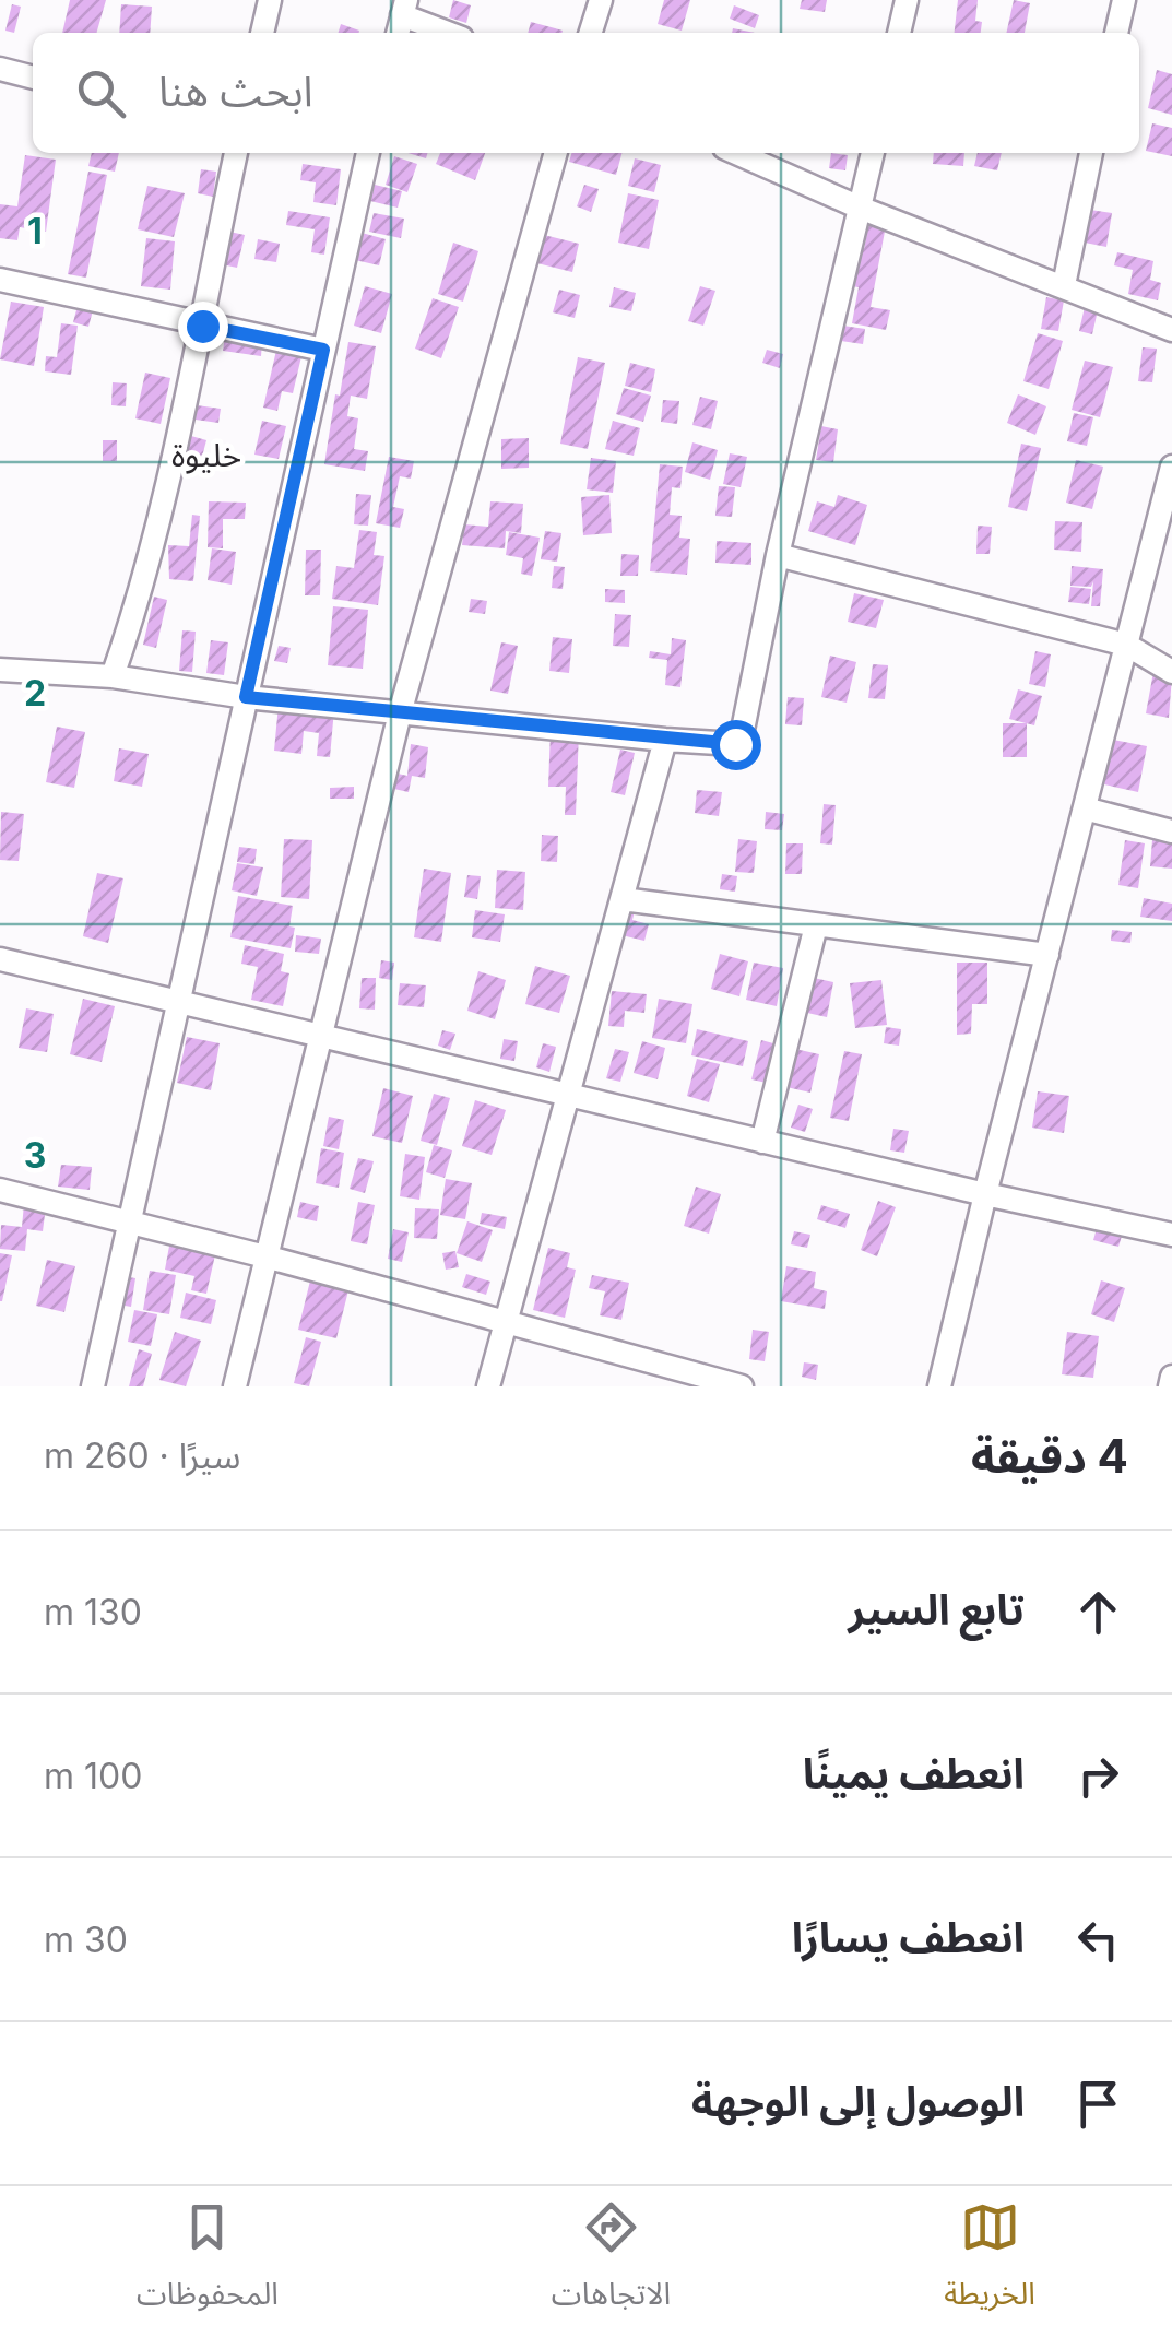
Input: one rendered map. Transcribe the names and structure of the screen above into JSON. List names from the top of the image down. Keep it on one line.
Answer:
{"districts":["خليوة"],"page":{"search":"ابحث هنا","heading":["4 دقيقة","سيرًا · 260 m"],"list":[["تابع السير","130 m"],["انعطف يمينًا","100 m"],["انعطف يسارًا","30 m"],"الوصول إلى الوجهة"],"nav":["الخريطة","الاتجاهات","المحفوظات"]},"grid":{"rows":["1","2","3"]}}
